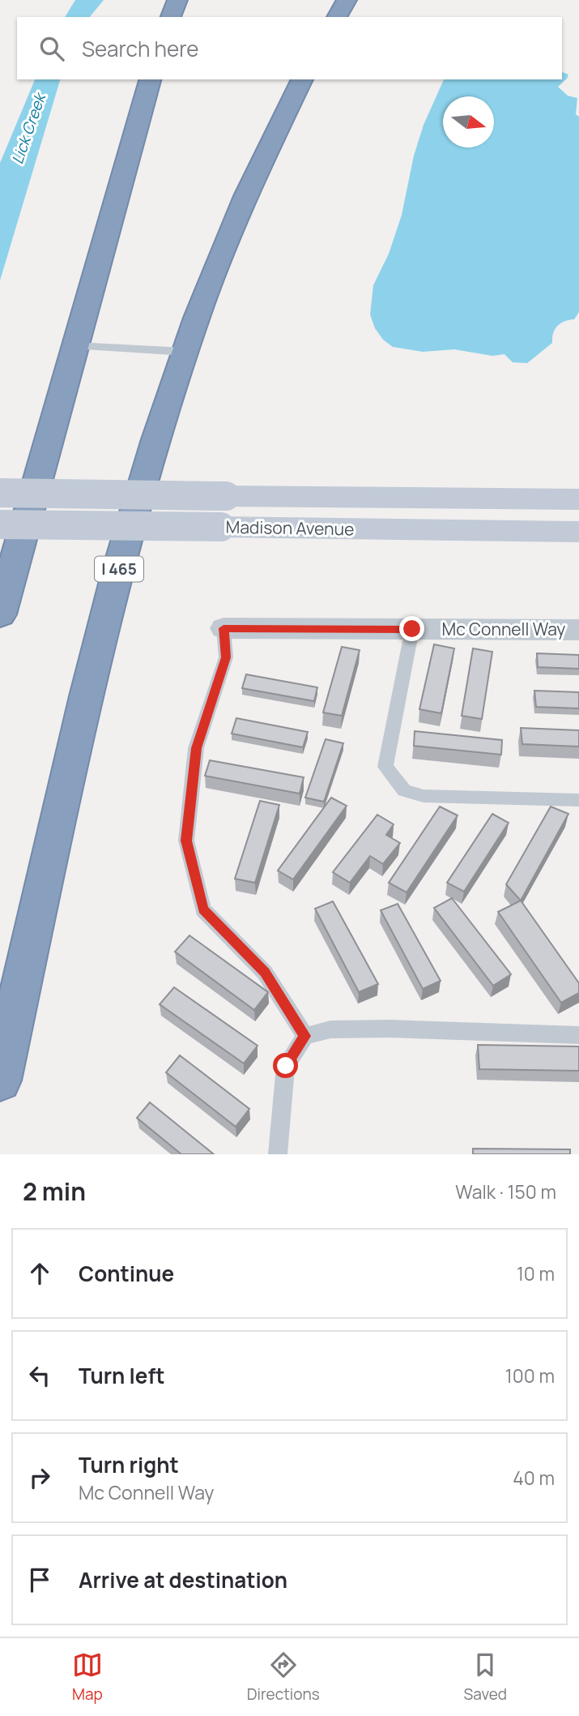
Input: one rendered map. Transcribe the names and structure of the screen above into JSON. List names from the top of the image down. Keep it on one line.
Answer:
{"streets":{"highway":["I 465"],"main road":["Madison Avenue"],"street":["Mc Connell Way"]},"water":["Lick Creek"],"north":"right","page":{"search":"Search here","heading":["2 min","Walk · 150 m"],"list":[["Continue","10 m"],["Turn left","100 m"],["Turn right","Mc Connell Way","40 m"],"Arrive at destination"],"nav":["Map","Directions","Saved"]}}
